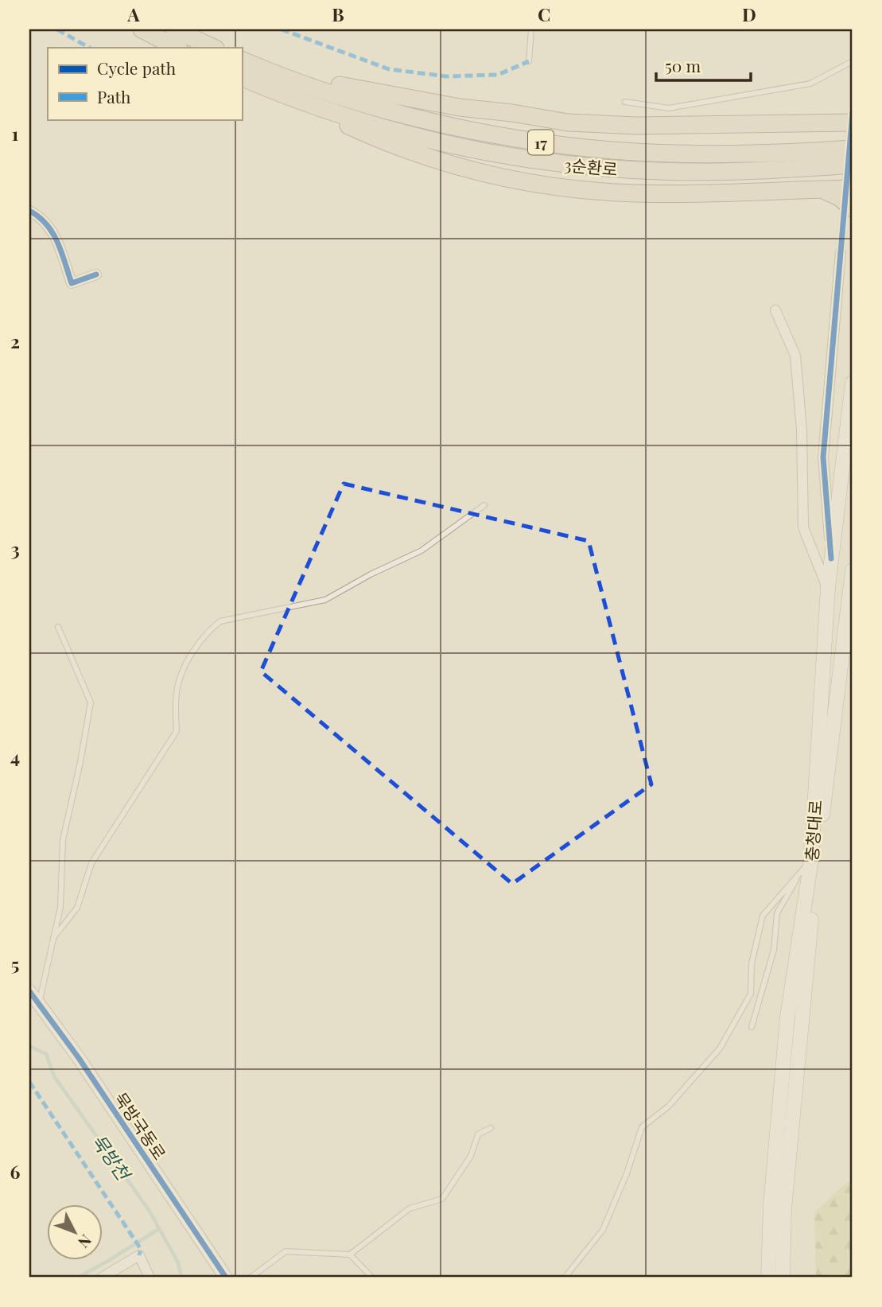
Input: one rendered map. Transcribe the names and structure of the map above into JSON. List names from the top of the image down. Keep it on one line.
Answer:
{"streets":{"highway":["17","3순환로"],"main road":["충청대로"],"street":["묵방국동로"]},"water":["묵방천"],"legend":["Cycle path","Path"],"scale_bar":"50 m","north":"bottom right","grid":{"columns":["A","B","C","D"],"rows":["1","2","3","4","5","6"]}}
